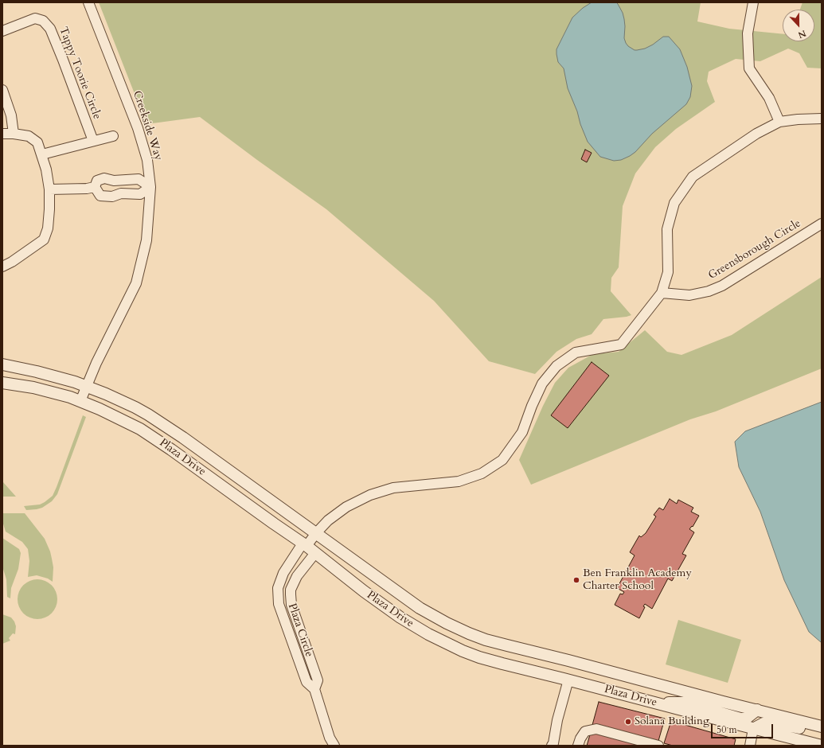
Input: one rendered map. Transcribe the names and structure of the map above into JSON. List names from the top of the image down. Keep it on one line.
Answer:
{"streets":{"street":["Tappy Toorie Circle","Creekside Way","Greensborough Circle","Plaza Drive","Plaza Circle"]},"crossings":[["Creekside Way","Plaza Drive"],["Greensborough Circle","Plaza Circle"],["Plaza Drive","Plaza Circle"]],"places":["Ben Franklin Academy Charter School","Solana Building"],"scale_bar":"50 m","north":"bottom"}
